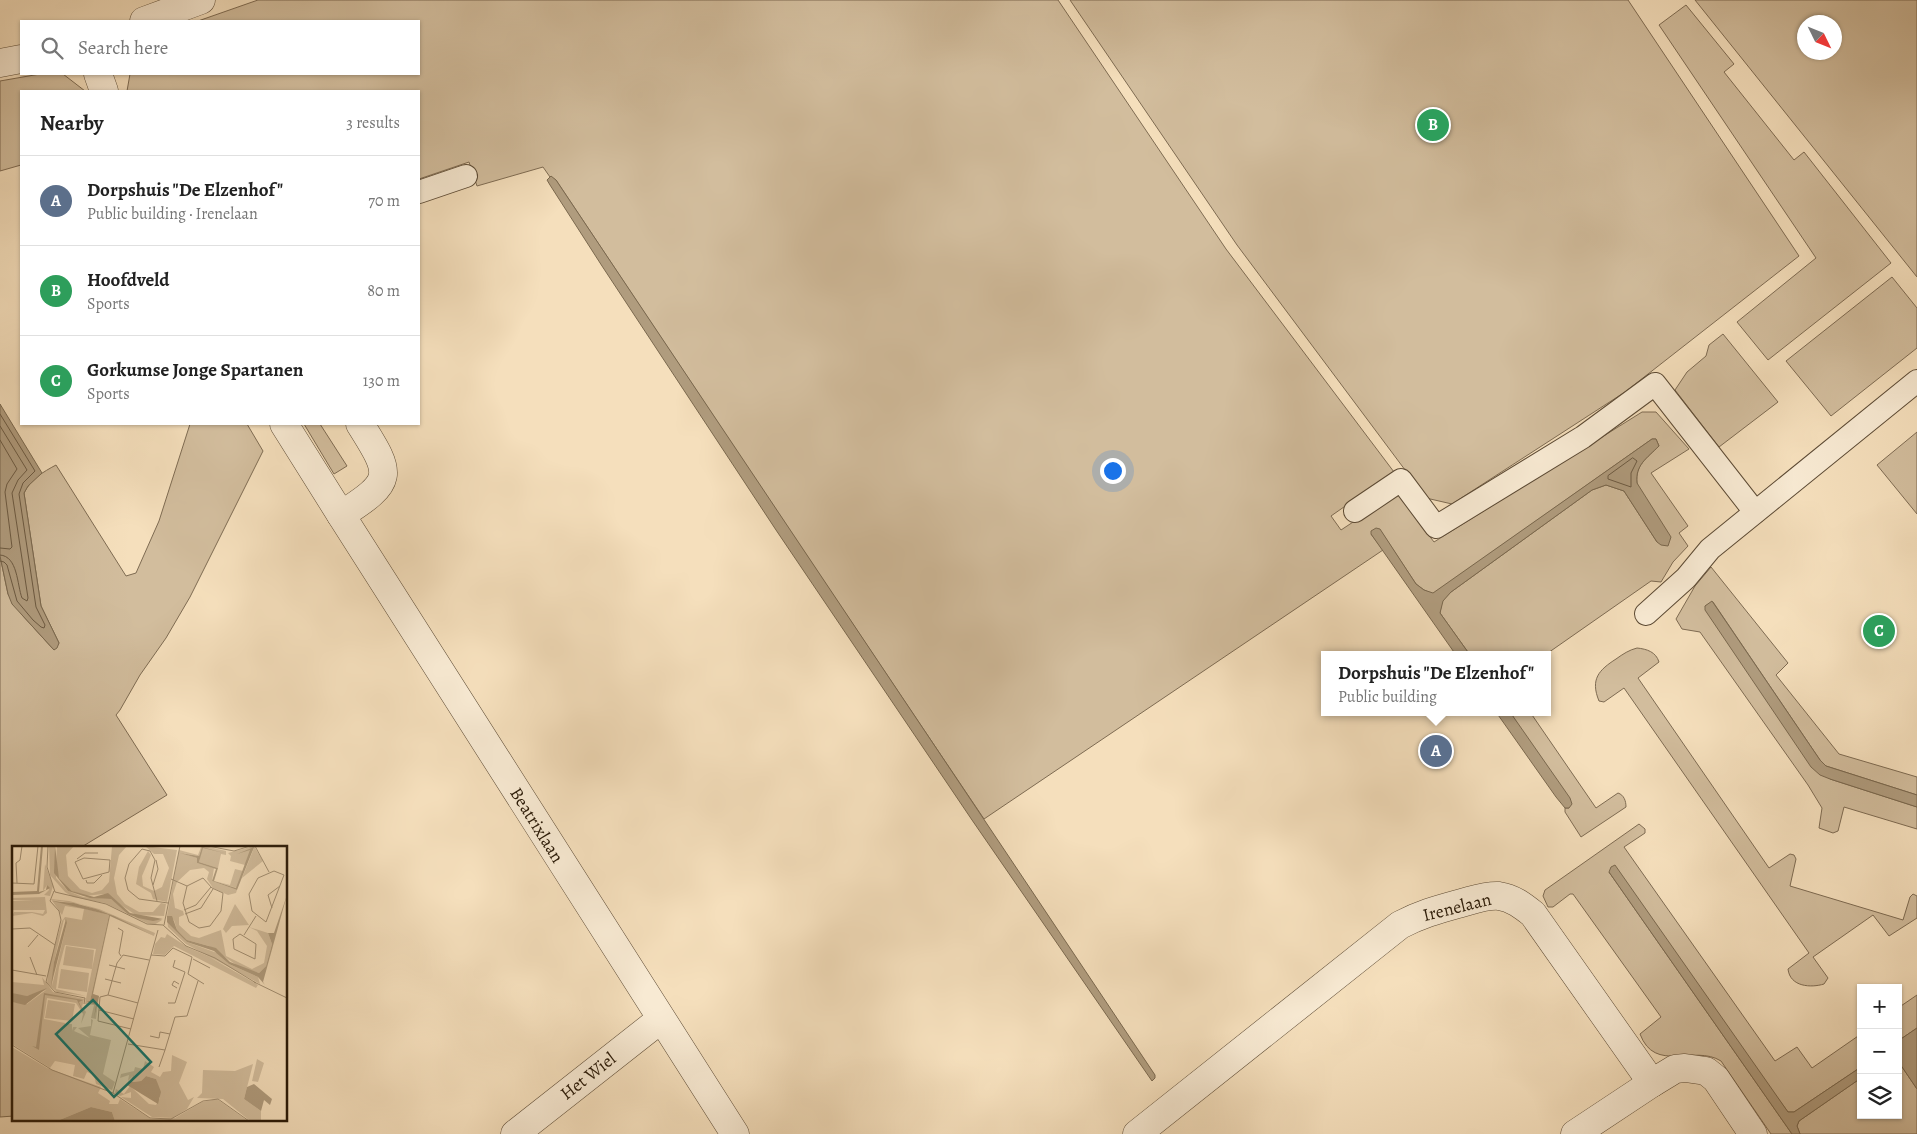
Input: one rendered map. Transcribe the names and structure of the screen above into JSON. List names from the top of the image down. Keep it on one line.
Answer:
{"streets":{"street":["Beatrixlaan","Irenelaan","Het Wiel"]},"crossings":[["Beatrixlaan","Het Wiel"]],"north":"bottom right","page":{"search":"Search here","heading":["Nearby","3 results"],"pins":["B","C","A"],"list":[{"mark":"A","name":"Dorpshuis \"De Elzenhof\"","note":"Public building · Irenelaan","value":"70 m"},{"mark":"B","name":"Hoofdveld","note":"Sports","value":"80 m"},{"mark":"C","name":"Gorkumse Jonge Spartanen","note":"Sports","value":"130 m"}],"popup":["Dorpshuis \"De Elzenhof\"","Public building"],"map_buttons":["+","−"]}}
